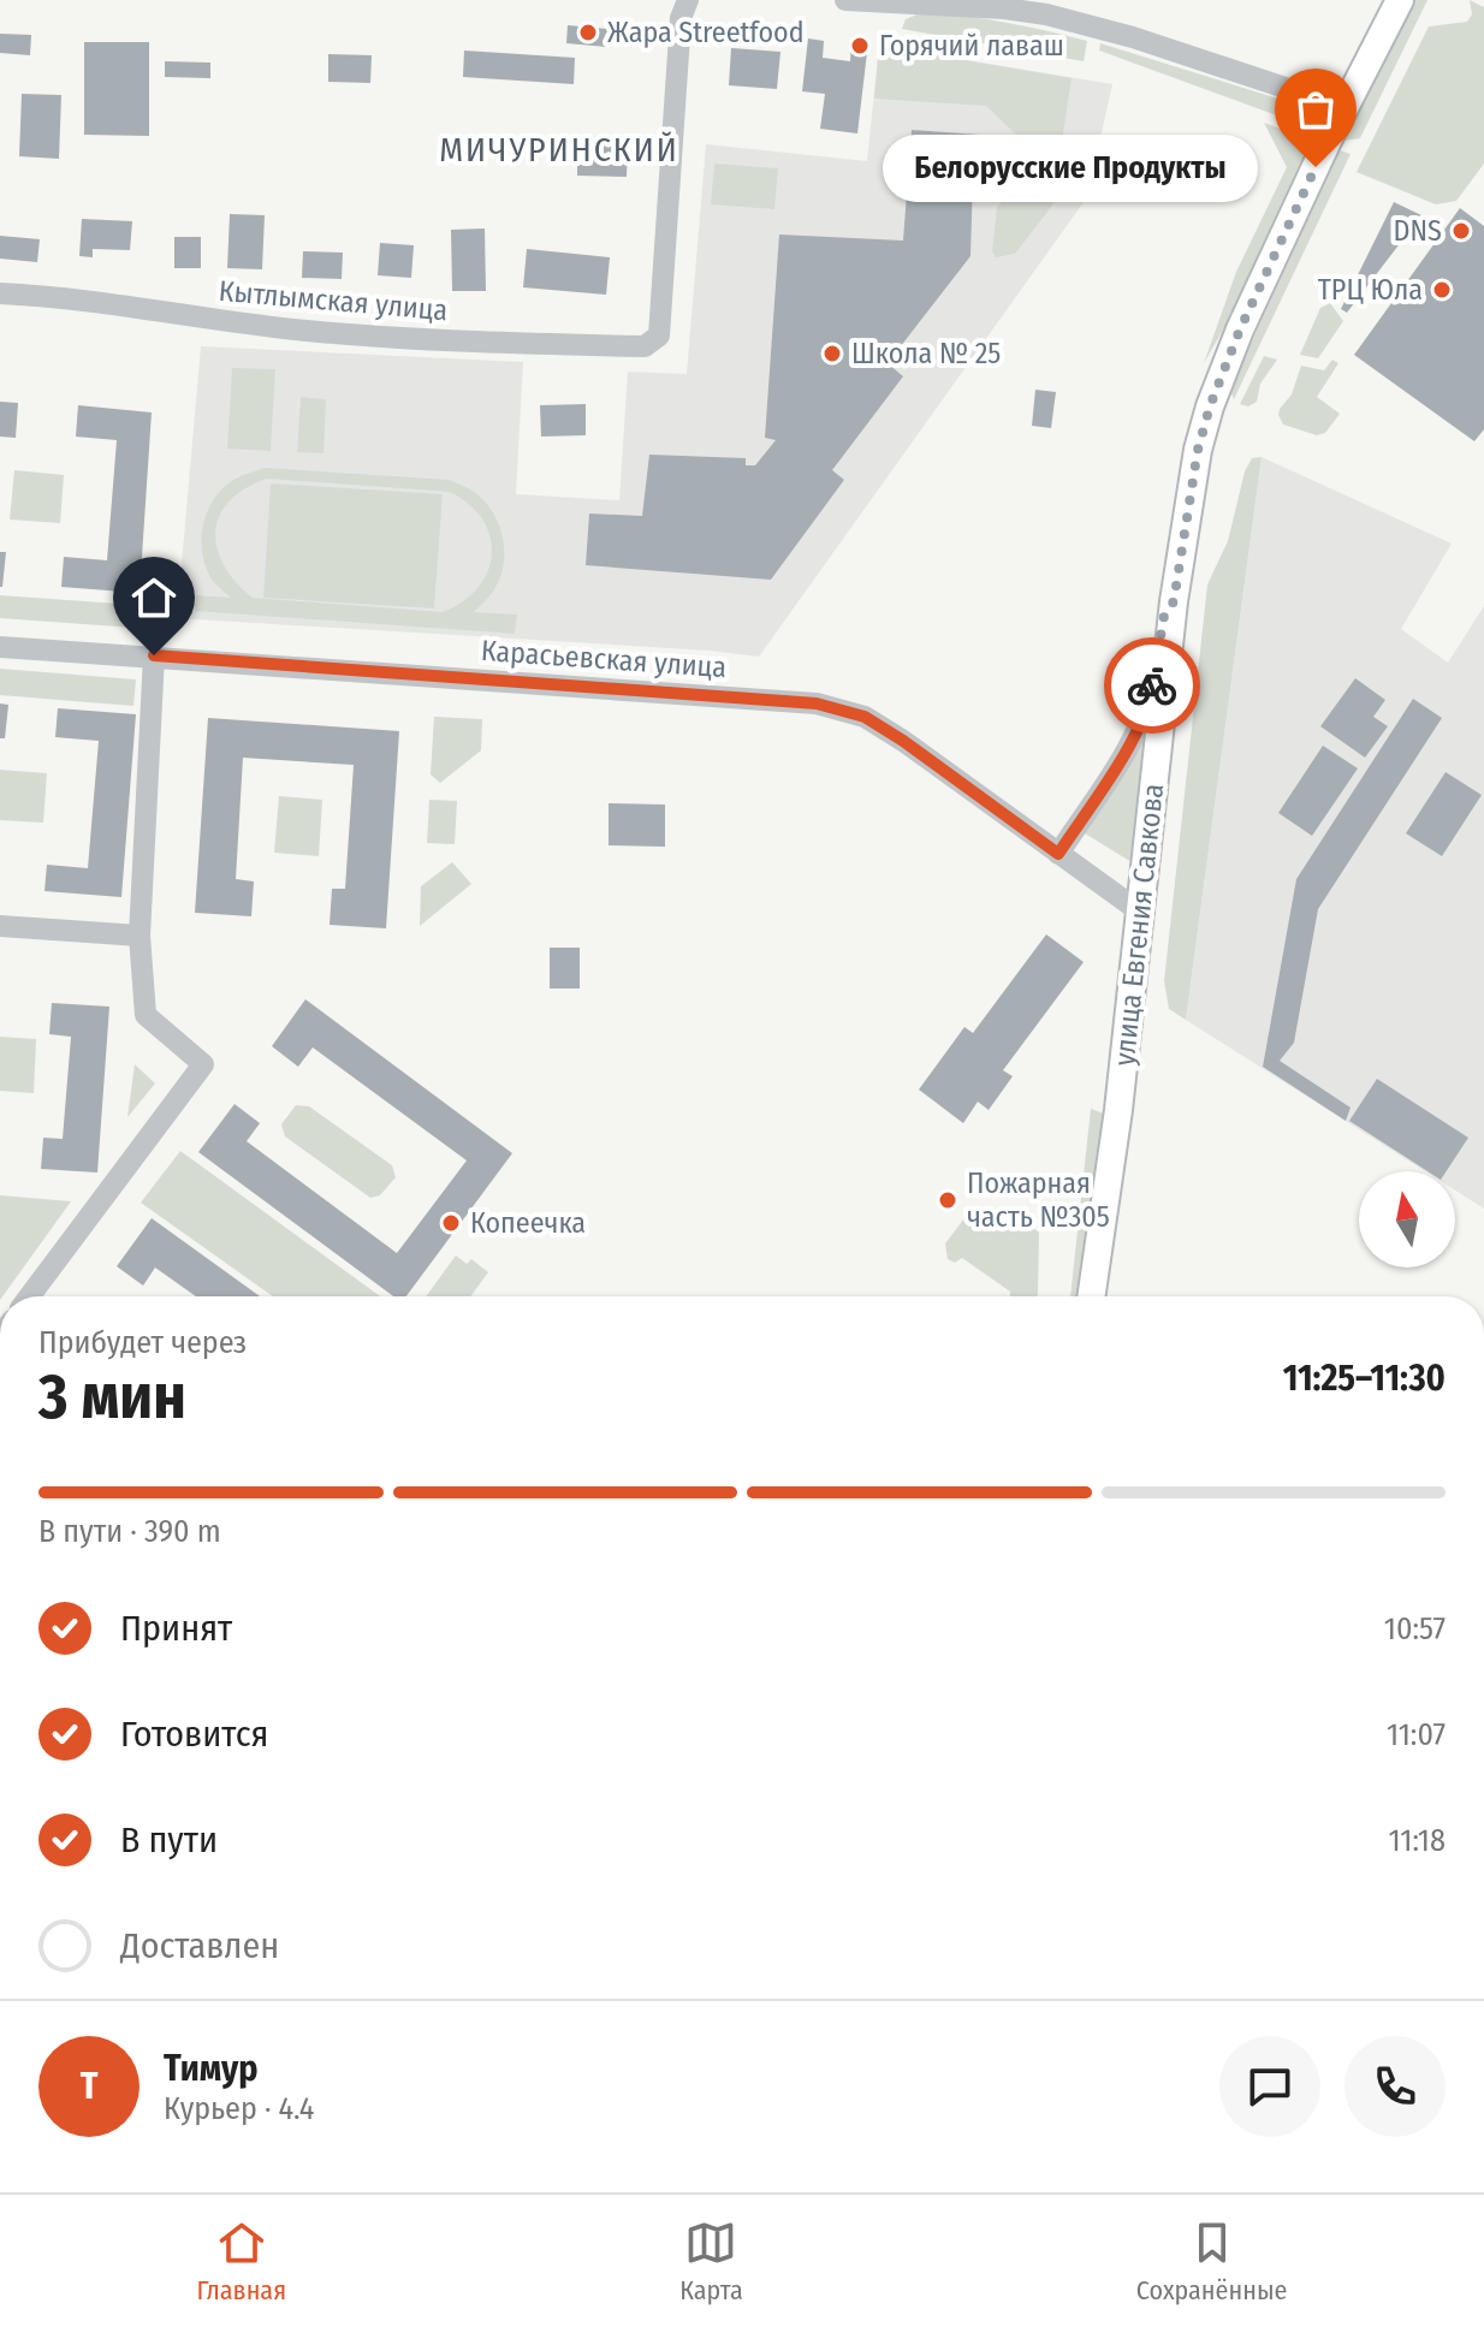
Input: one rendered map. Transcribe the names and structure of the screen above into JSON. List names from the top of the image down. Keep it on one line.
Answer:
{"streets":{"main road":["улица Евгения Савкова"],"street":["Кытлымская улица","Карасьевская улица"]},"crossings":[["Карасьевская улица","улица Евгения Савкова"]],"districts":["МИЧУРИНСКИЙ"],"places":["Жара Streetfood","Горячий лаваш","Белорусские Продукты","DNS","ТРЦ Юла","Школа № 25","Пожарная часть №305","Копеечка"],"north":"top","page":{"bubble":"Белорусские Продукты","heading":["3 мин","Прибудет через","11:25–11:30"],"panel":["Тимур","Курьер · 4.4"],"bar":"В пути · 390 m","list":[["Принят","10:57"],["Готовится","11:07"],["В пути","11:18"],"Доставлен"],"round":"Т","tabs":["Главная","Карта","Сохранённые"]}}
